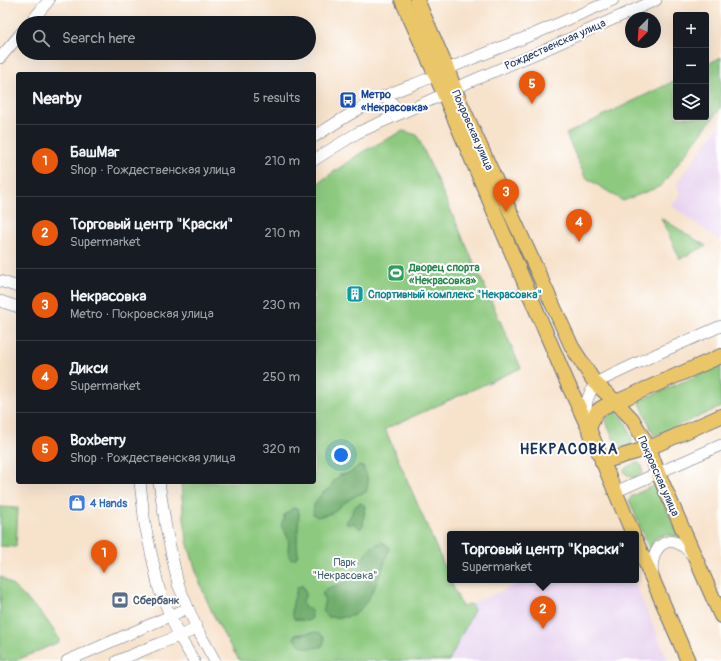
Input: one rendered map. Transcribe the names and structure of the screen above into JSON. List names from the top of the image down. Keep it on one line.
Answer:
{"streets":{"main road":["Покровская улица"],"street":["Рождественская улица"]},"crossings":[["Рождественская улица","Покровская улица"]],"districts":["НЕКРАСОВКА"],"parks":["Парк \"Некрасовка\""],"places":{"bus stop":["Метро «Некрасовка»"],"sports":["Дворец спорта «Некрасовка»"],"building":["Спортивный комплекс \"Некрасовка\""],"shop":["4 Hands"],"bank":["Сбербанк"]},"north":"bottom left","page":{"map_buttons":["+","−"],"search":"Search here","pins":["5","3","4","1","2"],"heading":["Nearby","5 results"],"list":[{"mark":"1","name":"БашМаг","note":"Shop · Рождественская улица","value":"210 m"},{"mark":"2","name":"Торговый центр \"Краски\"","note":"Supermarket","value":"210 m"},{"mark":"3","name":"Некрасовка","note":"Metro · Покровская улица","value":"230 m"},{"mark":"4","name":"Дикси","note":"Supermarket","value":"250 m"},{"mark":"5","name":"Boxberry","note":"Shop · Рождественская улица","value":"320 m"}],"popup":["Торговый центр \"Краски\"","Supermarket"]}}
